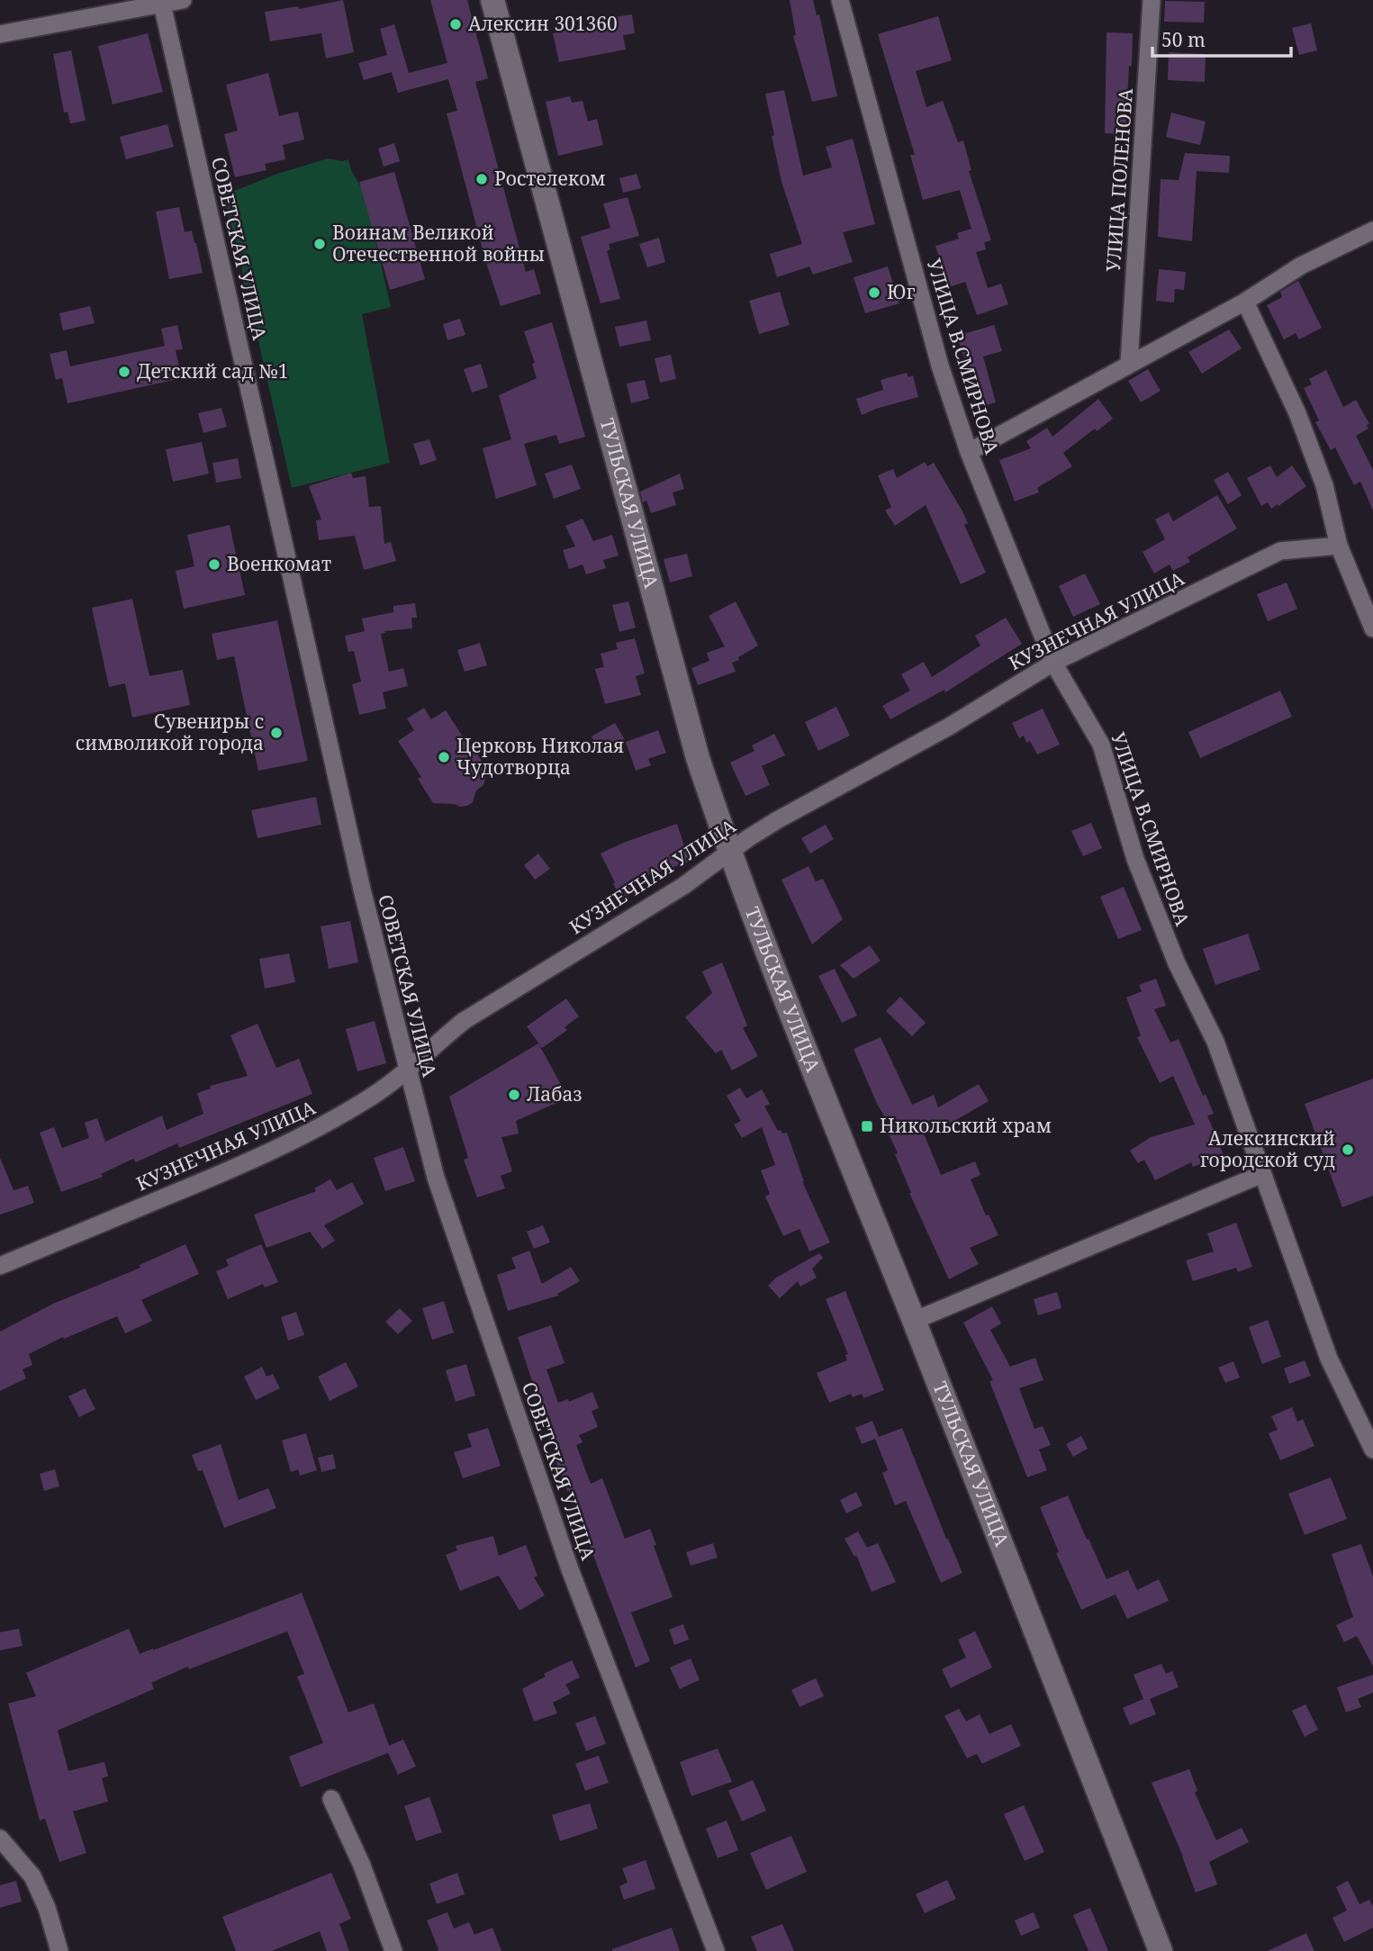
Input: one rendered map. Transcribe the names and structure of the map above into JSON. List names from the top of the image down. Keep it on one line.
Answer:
{"streets":{"main road":["ТУЛЬСКАЯ УЛИЦА"],"street":["УЛИЦА ПОЛЕНОВА","СОВЕТСКАЯ УЛИЦА","УЛИЦА В.СМИРНОВА","КУЗНЕЧНАЯ УЛИЦА"]},"crossings":[["СОВЕТСКАЯ УЛИЦА","КУЗНЕЧНАЯ УЛИЦА"],["УЛИЦА В.СМИРНОВА","КУЗНЕЧНАЯ УЛИЦА"],["ТУЛЬСКАЯ УЛИЦА","КУЗНЕЧНАЯ УЛИЦА"]],"places":{"other":["Алексин 301360","Ростелеком","Воинам Великой Отечественной войны","Юг","Детский сад №1","Военкомат","Сувениры с символикой города","Церковь Николая Чудотворца","Лабаз","Алексинский городской суд"],"transit":["Никольский храм"]},"scale_bar":"50 m"}
